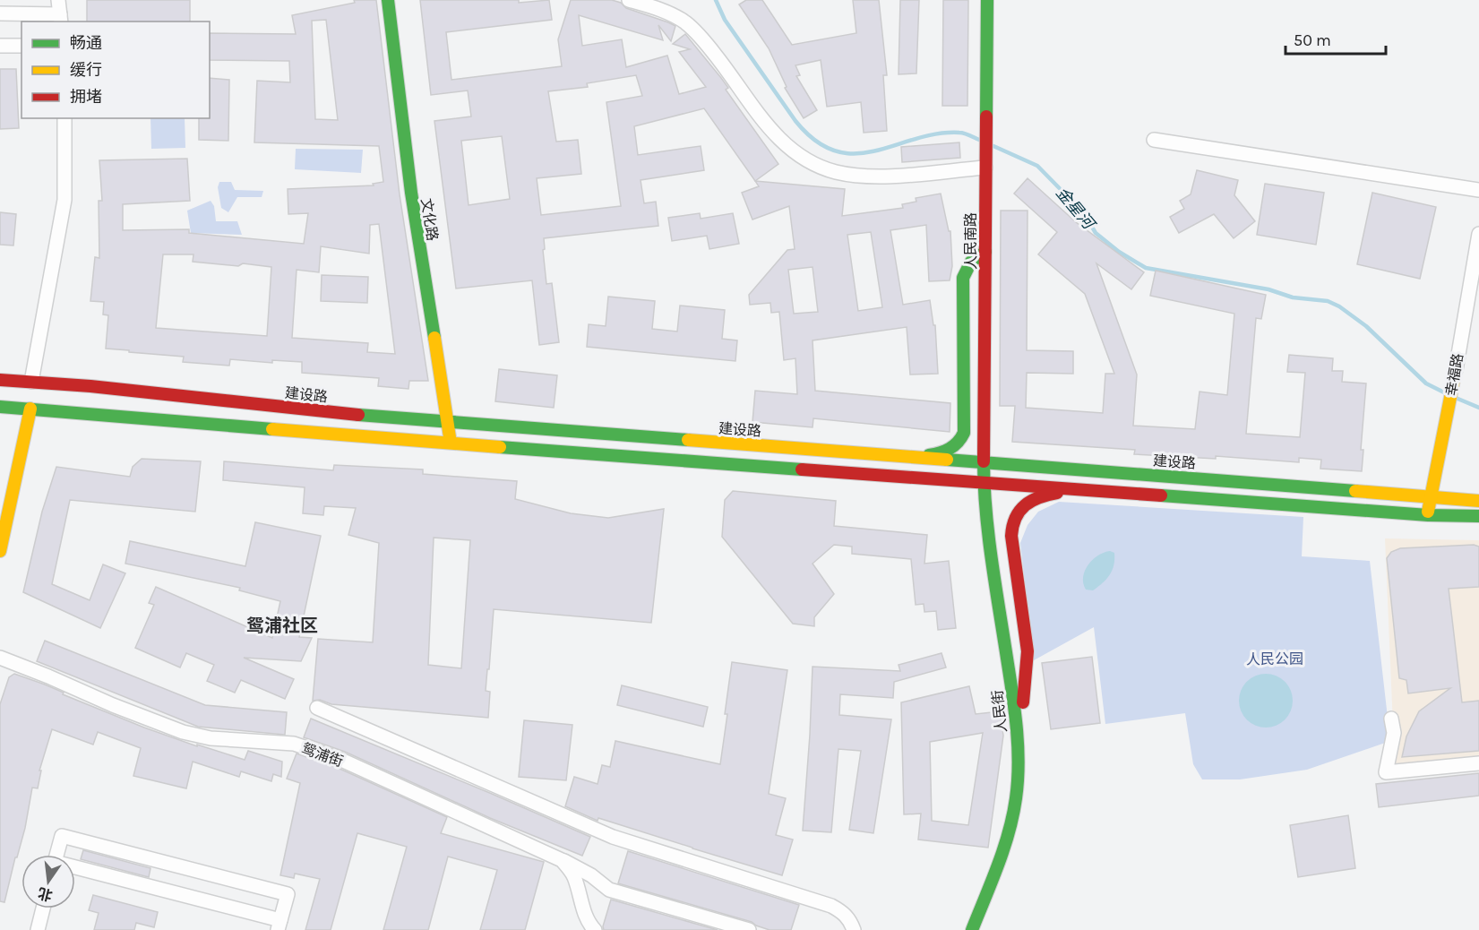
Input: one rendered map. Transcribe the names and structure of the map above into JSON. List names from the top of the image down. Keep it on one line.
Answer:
{"streets":{"main road":["文化路","人民南路","幸福路","建设路","人民街"],"street":["鸳浦街"]},"crossings":[["文化路","建设路"],["人民南路","建设路"],["人民南路","人民街"],["幸福路","建设路"],["建设路","人民街"]],"districts":["鸳浦社区"],"water":["金星河"],"parks":["人民公园"],"legend":["畅通","缓行","拥堵"],"scale_bar":"50 m","north":"bottom"}
